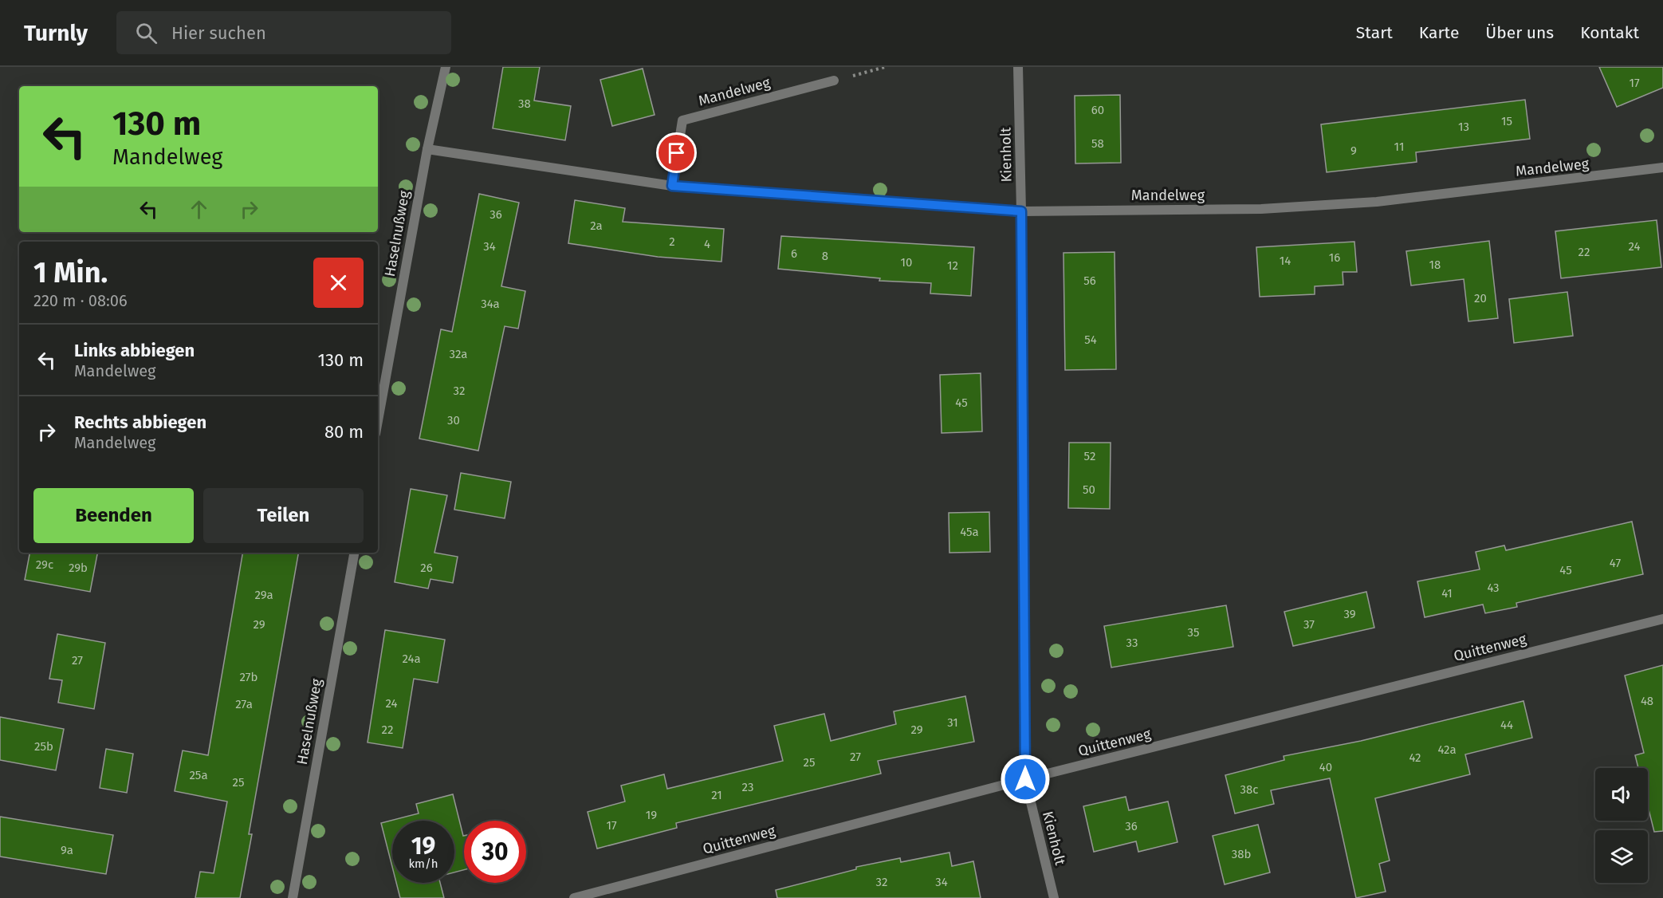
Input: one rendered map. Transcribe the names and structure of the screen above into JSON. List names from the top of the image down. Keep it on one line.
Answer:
{"streets":{"street":["Mandelweg","Kienholt","Haselnußweg","Quittenweg"]},"crossings":[["Mandelweg","Kienholt"],["Mandelweg","Haselnußweg"],["Kienholt","Quittenweg"]],"house_numbers":["17","38","60","15","13","58","11","9","36","2a","2","4","34","24","22","6","8","16","14","10","18","12","56","20","34a","54","32a","32","45","30","52","50","45a","47","29c","29b","26","45","43","41","29a","39","29","37","35","33","24a","27","27b","48","24","27a","31","44","22","29","25b","42a","27","42","25","40","25a","25","23","38c","21","19","17","36","9a","38b","32","34"],"page":{"header":"Turnly","search":"Hier suchen","nav":["Start","Karte","Über uns","Kontakt"],"turn":["130 m","Mandelweg"],"heading":["1 Min.","220 m · 08:06"],"list":[{"name":"Links abbiegen","note":"Mandelweg","value":"130 m"},{"name":"Rechts abbiegen","note":"Mandelweg","value":"80 m"}],"buttons":["Beenden","Teilen"],"speed":"19 km/h","limit":"30"}}
